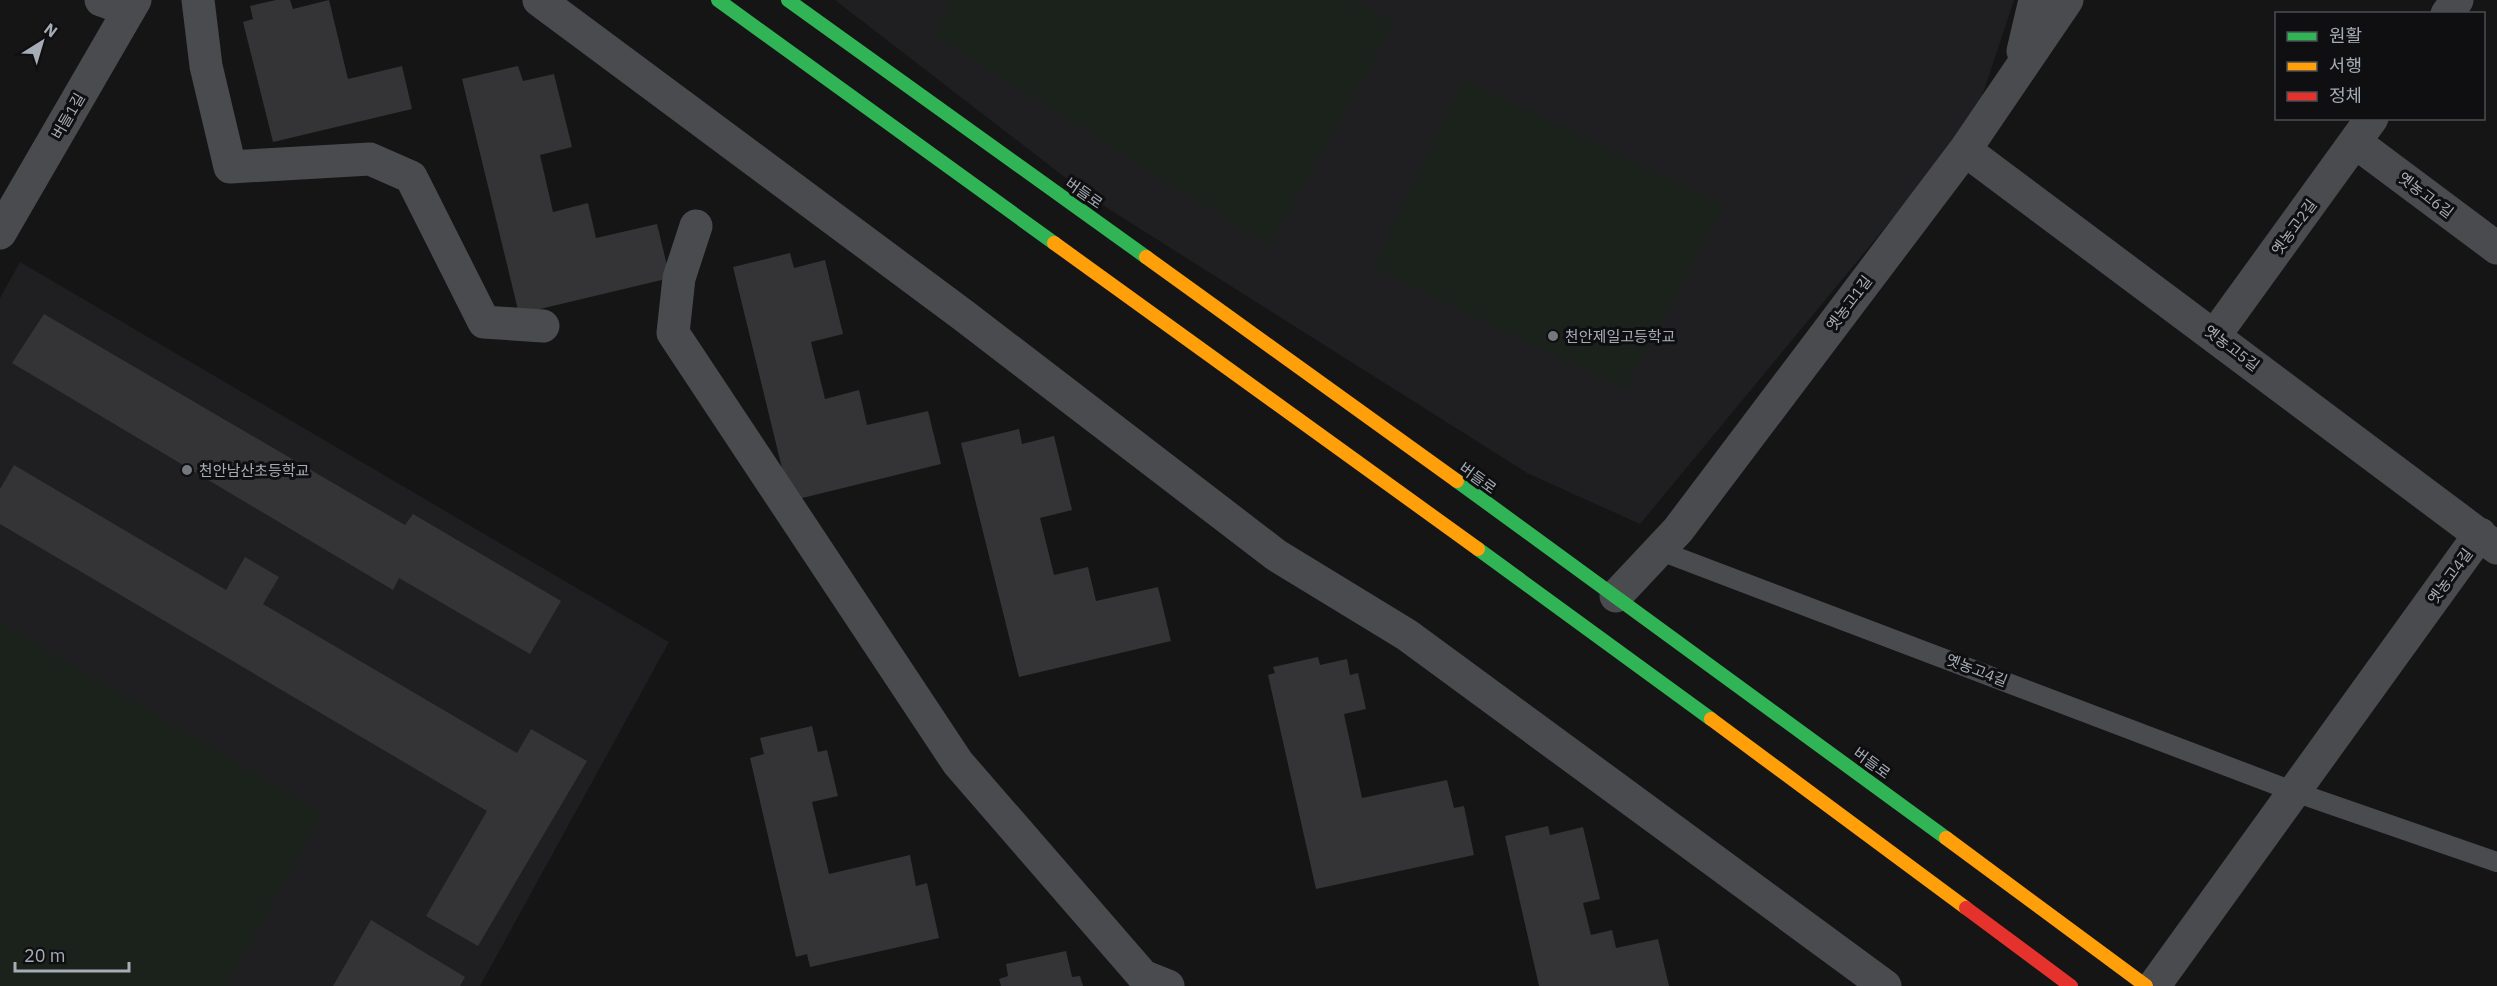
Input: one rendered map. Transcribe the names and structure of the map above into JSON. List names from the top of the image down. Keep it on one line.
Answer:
{"streets":{"street":["버들1길","버들로","옛농고6길","옛농고2길","옛농고1길","옛농고5길","옛농고4길"]},"crossings":[["버들로","옛농고1길"],["옛농고6길","옛농고2길"],["옛농고2길","옛농고5길"],["옛농고1길","옛농고5길"],["옛농고1길","옛농고4길"],["옛농고5길","옛농고4길"]],"places":["천안제일고등학교","천안남산초등학교"],"legend":["원활","서행","정체"],"scale_bar":"20 m","north":"top right"}
